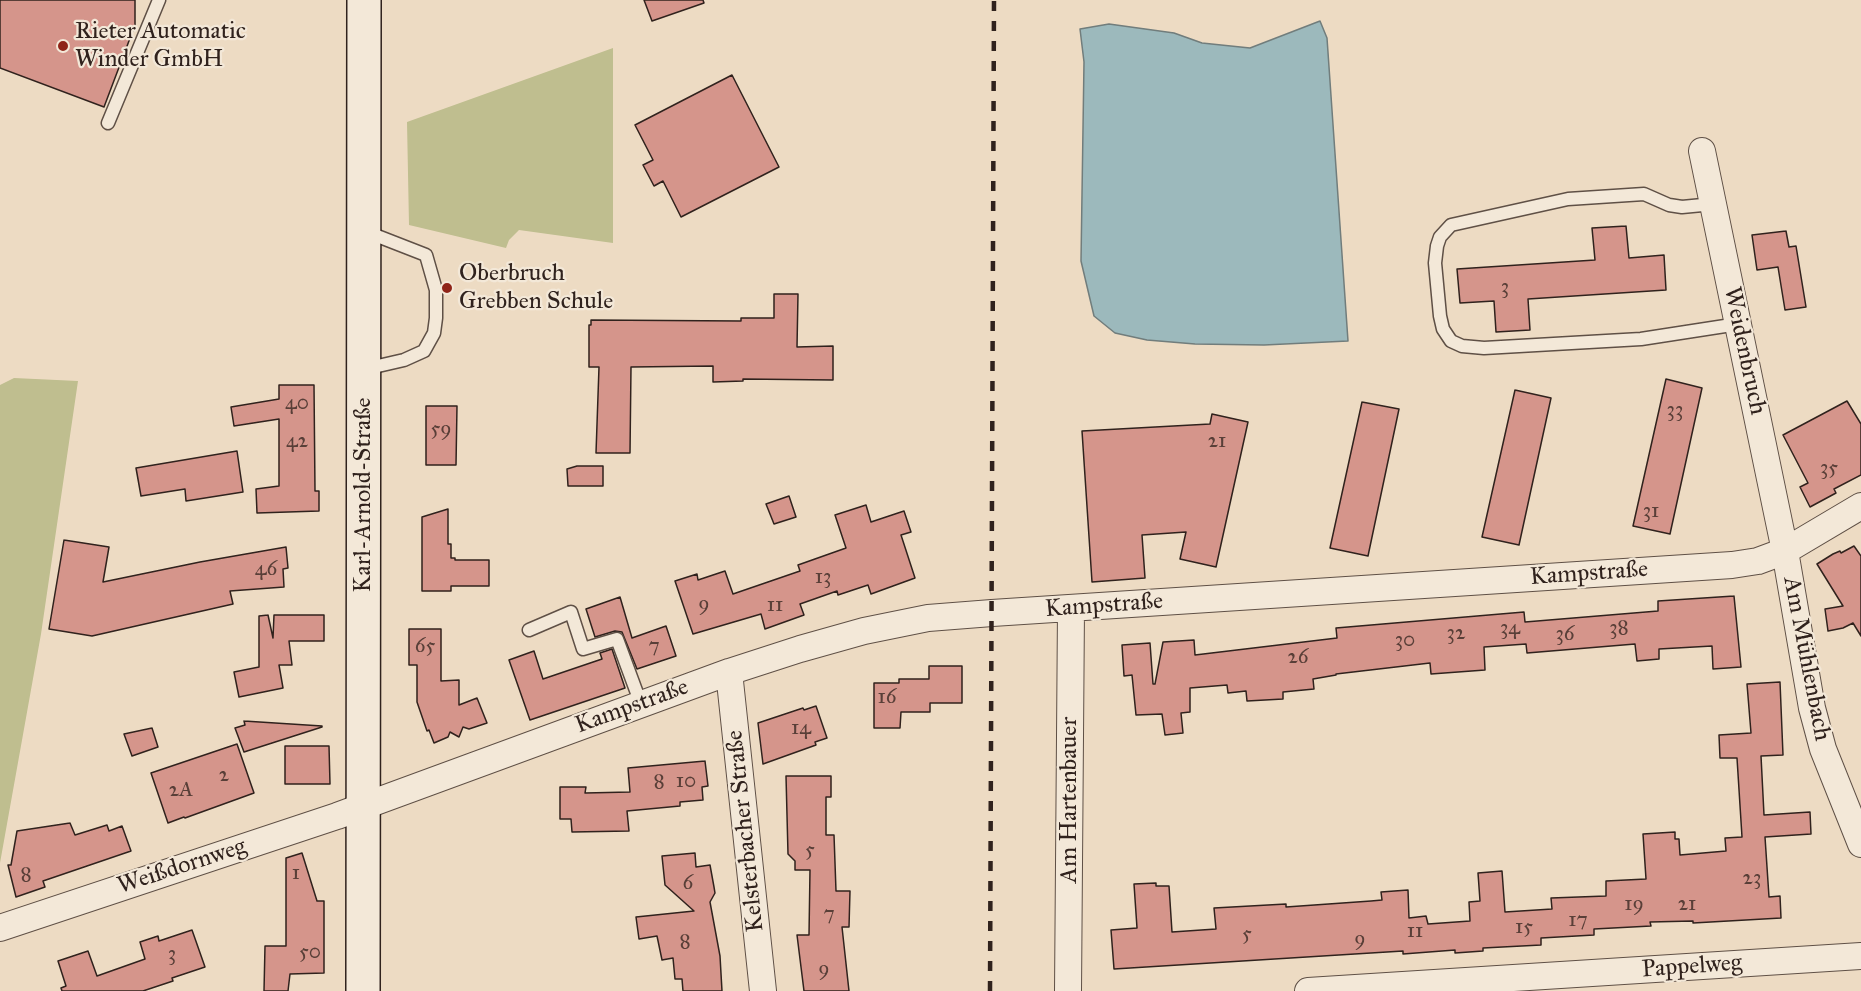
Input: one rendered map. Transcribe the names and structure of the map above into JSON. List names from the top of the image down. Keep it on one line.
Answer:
{"streets":{"main road":["Karl-Arnold-Straße"],"street":["Weidenbruch","Kampstraße","Am Mühlenbach","Am Hartenbauer","Kelsterbacher Straße","Weißdornweg","Pappelweg"]},"crossings":[["Weidenbruch","Kampstraße"],["Weidenbruch","Am Mühlenbach"],["Karl-Arnold-Straße","Kampstraße"],["Karl-Arnold-Straße","Weißdornweg"],["Kampstraße","Am Mühlenbach"],["Kampstraße","Am Hartenbauer"],["Kampstraße","Kelsterbacher Straße"],["Kampstraße","Weißdornweg"]],"places":["Rieter Automatic Winder GmbH","Oberbruch Grebben Schule"],"house_numbers":["3","40","33","59","42","21","35","31","46","13","9","11","34","38","32","36","30","65","7","26","16","14","2","10","8","2A","5","1","8","23","6","19","21","7","17","15","11","5","9","8","50","3","9"]}
